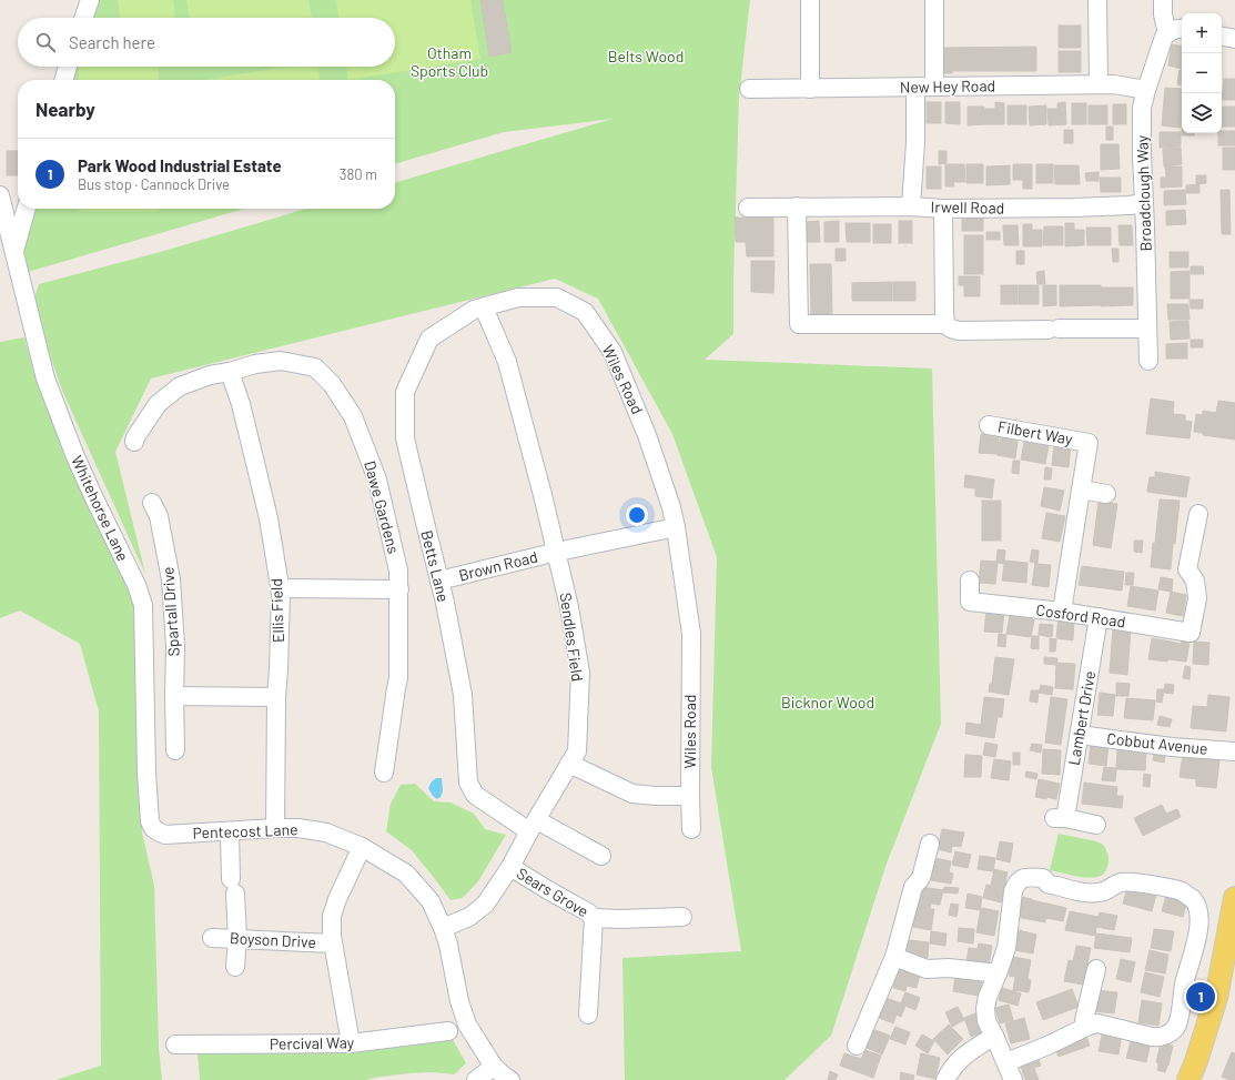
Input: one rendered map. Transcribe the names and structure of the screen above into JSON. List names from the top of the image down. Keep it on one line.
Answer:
{"streets":{"street":["New Hey Road","Broadclough Way","Irwell Road","Wiles Road","Filbert Way","Dawe Gardens","Whitehorse Lane","Betts Lane","Brown Road","Ellis Field","Spartall Drive","Cosford Road","Sendles Field","Lambert Drive","Cobbut Avenue","Pentecost Lane","Sears Grove","Boyson Drive","Percival Way"]},"crossings":[["New Hey Road","Broadclough Way"],["New Hey Road","Irwell Road"],["Broadclough Way","Irwell Road"],["Wiles Road","Betts Lane"],["Wiles Road","Sendles Field"],["Filbert Way","Cosford Road"],["Dawe Gardens","Ellis Field"],["Whitehorse Lane","Pentecost Lane"],["Betts Lane","Brown Road"],["Betts Lane","Sendles Field"],["Brown Road","Sendles Field"],["Ellis Field","Pentecost Lane"],["Cosford Road","Lambert Drive"],["Sendles Field","Pentecost Lane"],["Sendles Field","Sears Grove"],["Lambert Drive","Cobbut Avenue"]],"parks":["Otham Sports Club","Belts Wood","Bicknor Wood"],"page":{"map_buttons":["+","−"],"search":"Search here","heading":"Nearby","list":[{"mark":"1","name":"Park Wood Industrial Estate","note":"Bus stop · Cannock Drive","value":"380 m"}],"pins":"1"}}
